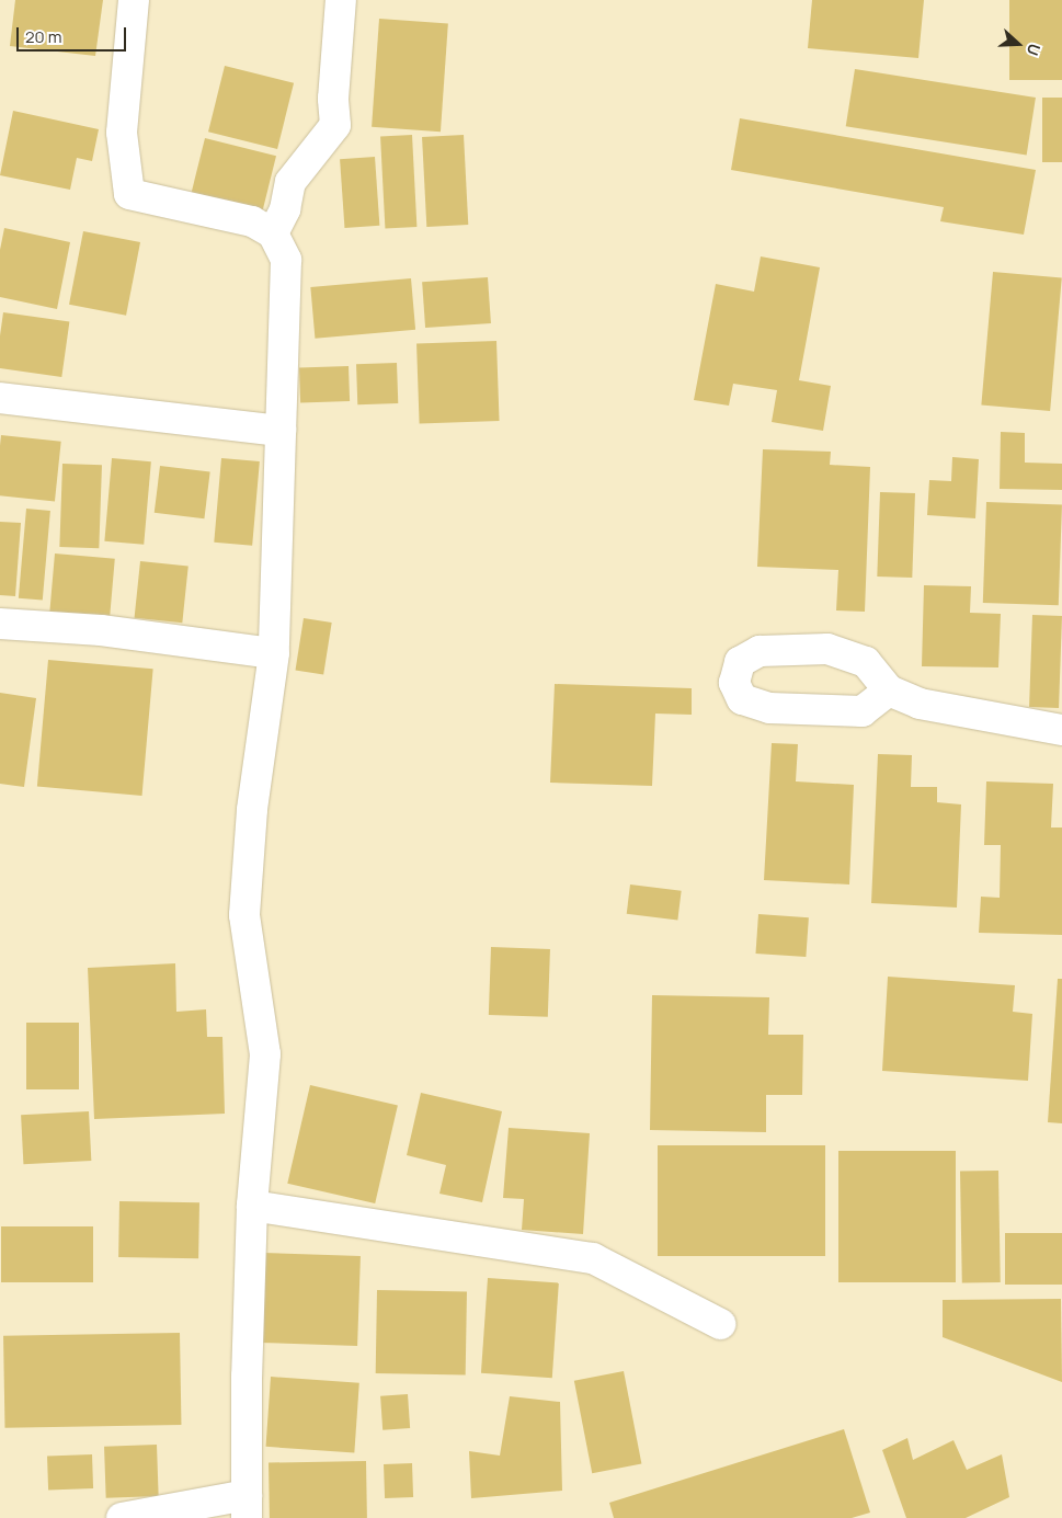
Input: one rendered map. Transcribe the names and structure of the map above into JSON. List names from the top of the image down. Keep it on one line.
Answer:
{"scale_bar":"20 m","north":"right"}
